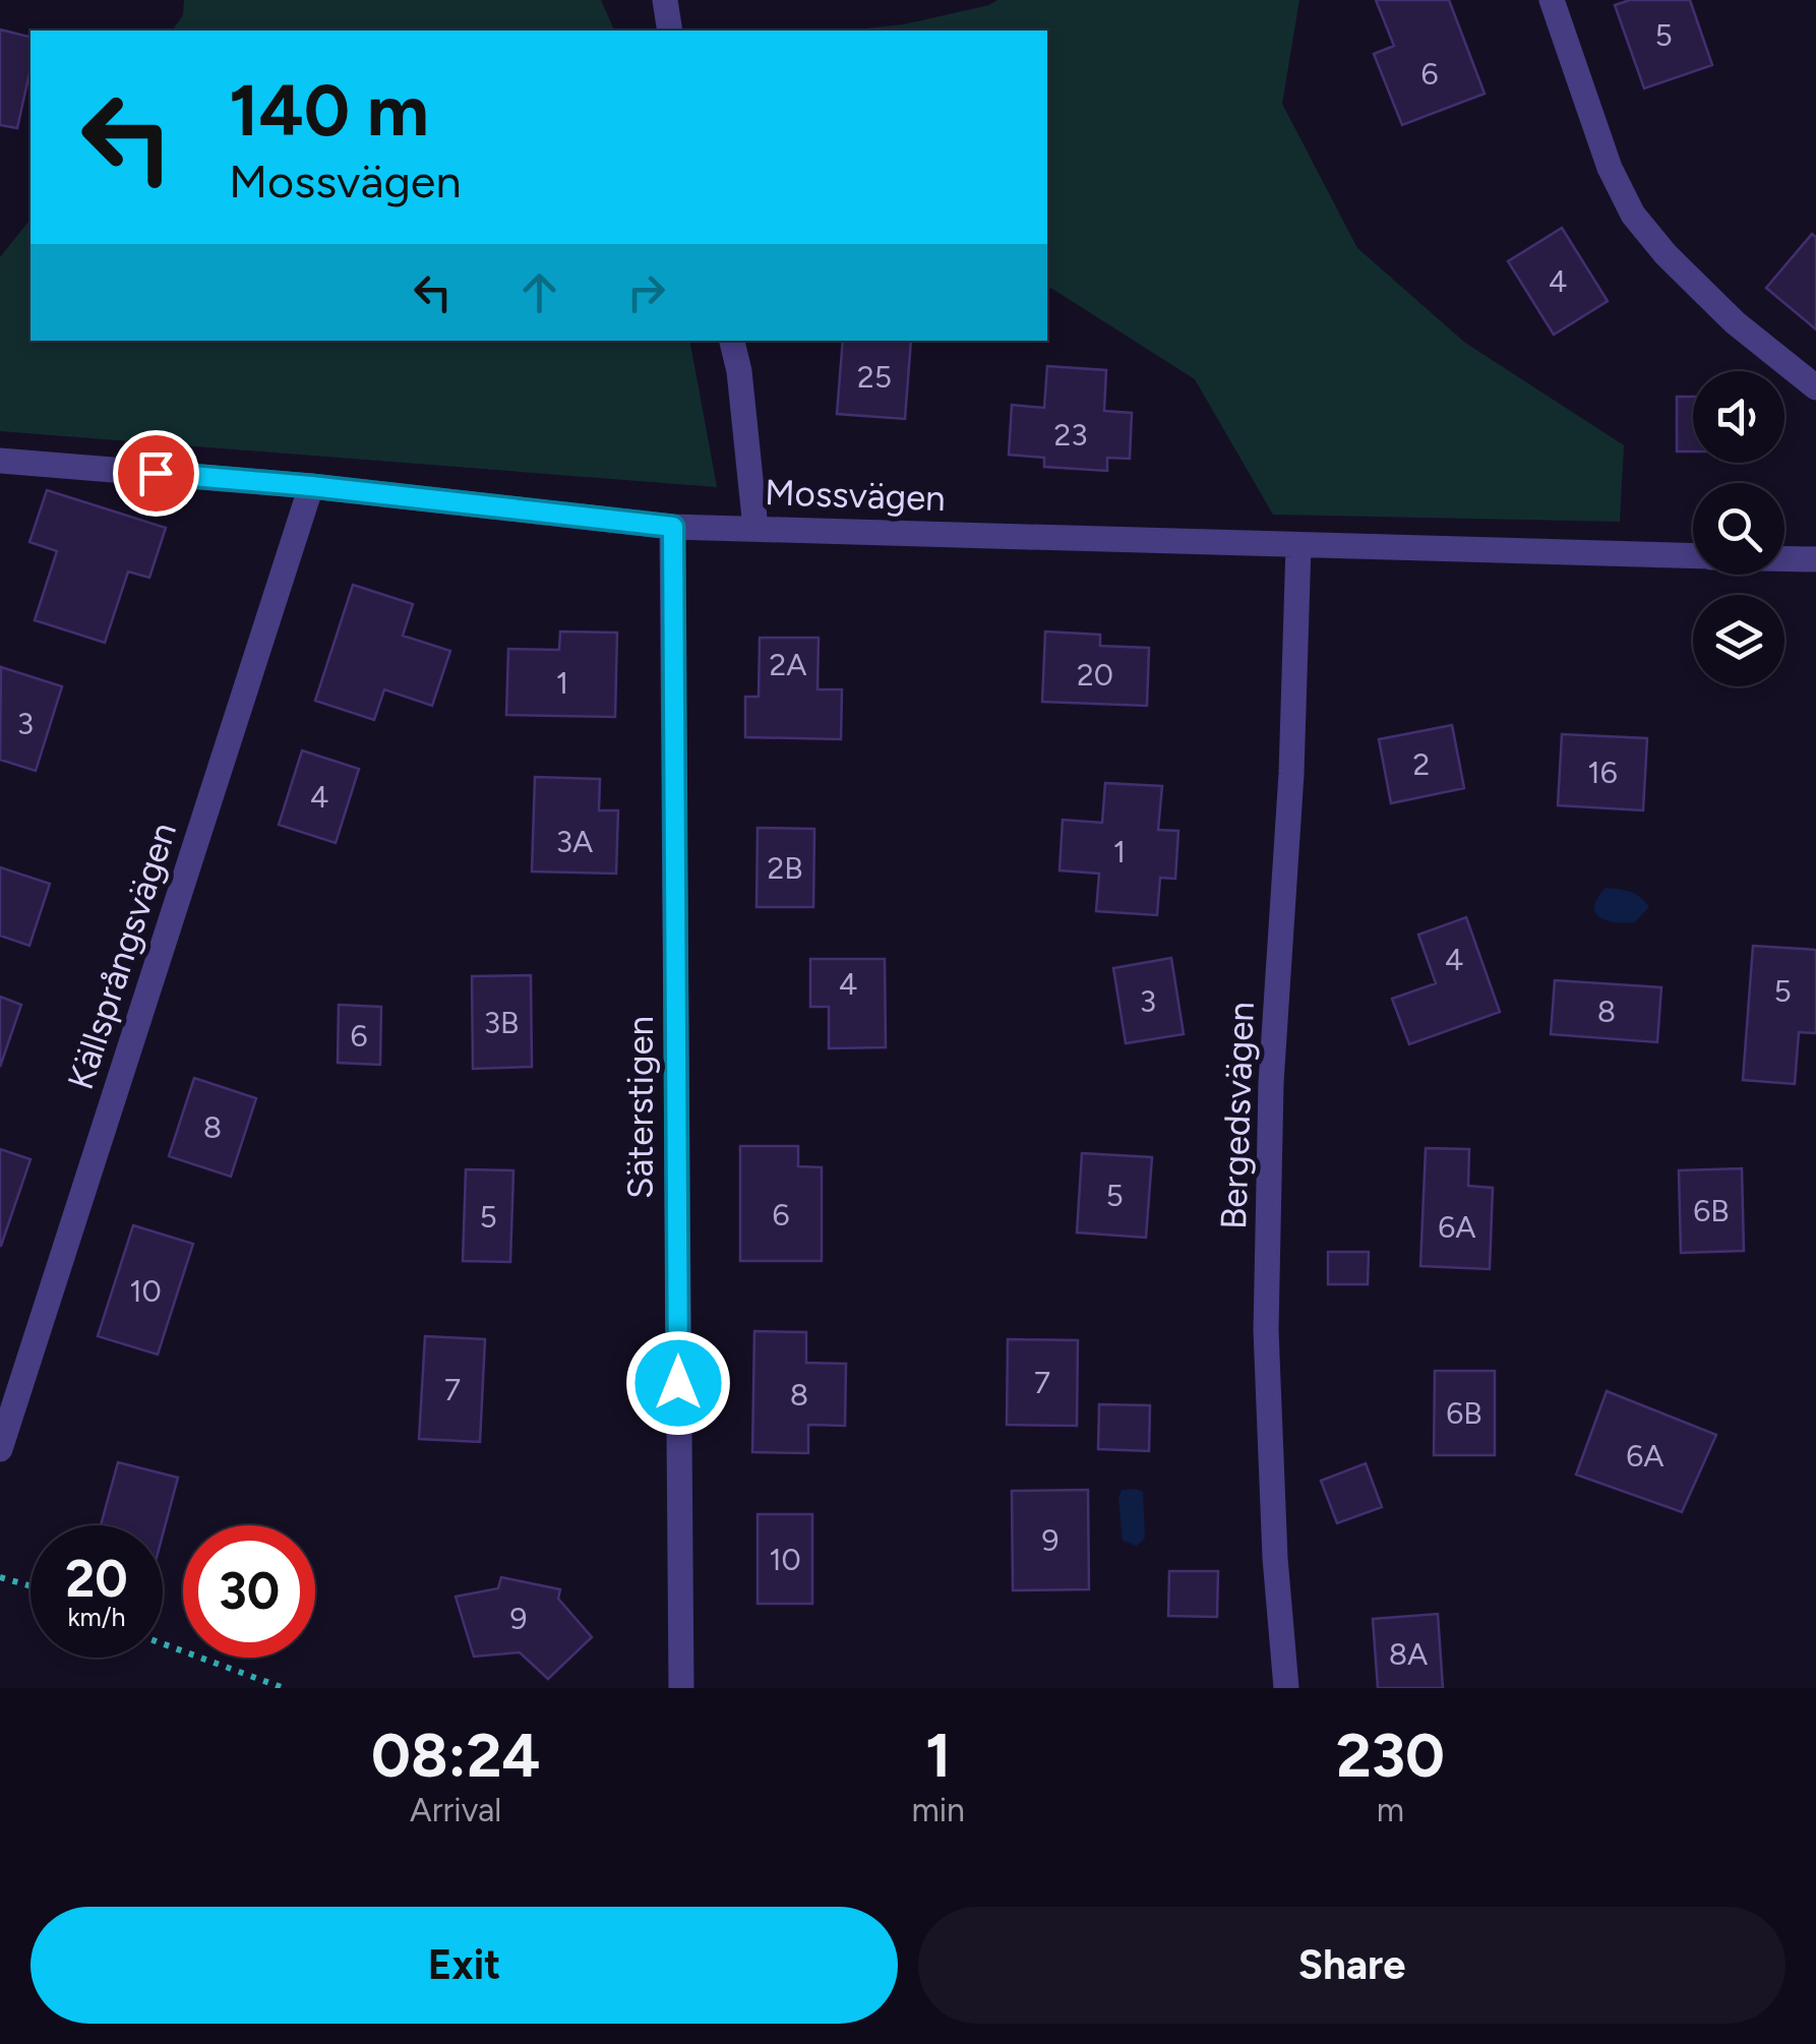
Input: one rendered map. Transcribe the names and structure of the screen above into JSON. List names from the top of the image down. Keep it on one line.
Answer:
{"streets":{"street":["Mossvägen","Källsprångsvägen","Säterstigen","Bergedsvägen"]},"crossings":[["Mossvägen","Källsprångsvägen"],["Mossvägen","Säterstigen"],["Mossvägen","Bergedsvägen"]],"house_numbers":["5","6","4","25","23","2A","20","1","3","2","16","4","3A","1","2B","4","4","5","3","8","3B","6","8","5","6B","6","5","6A","10","7","7","8","6B","6A","9","10","9","8A"],"page":{"turn":["140 m","Mossvägen"],"speed":"20 km/h","limit":"30","eta":["08:24","Arrival","1","min","230","m"],"buttons":["Exit","Share"]}}
